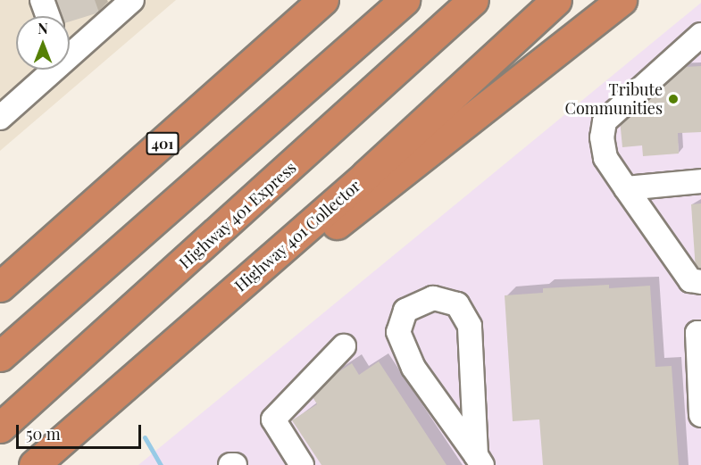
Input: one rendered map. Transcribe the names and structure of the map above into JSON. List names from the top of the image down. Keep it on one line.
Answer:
{"streets":{"highway":["401","Highway 401 Express","Highway 401 Collector"]},"places":["Tribute Communities"],"scale_bar":"50 m","north":"top"}
